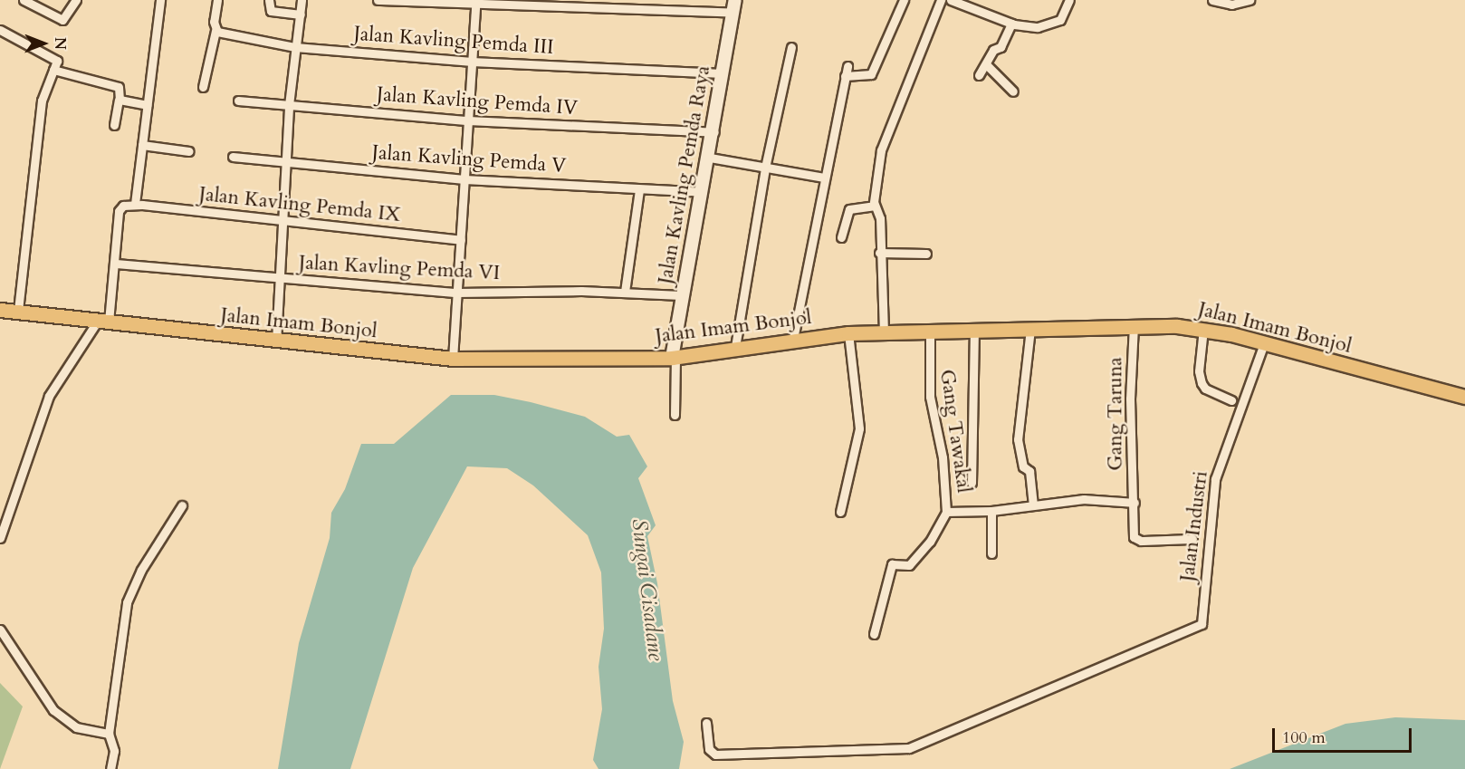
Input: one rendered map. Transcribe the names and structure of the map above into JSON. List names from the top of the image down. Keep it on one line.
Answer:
{"streets":{"main road":["Jalan Imam Bonjol"],"street":["Jalan Kavling Pemda III","Jalan Kavling Pemda IV","Jalan Kavling Pemda V","Jalan Kavling Pemda Raya","Jalan Kavling Pemda IX","Jalan Kavling Pemda VI","Gang Taruna","Gang Tawakal","Jalan Industri"]},"crossings":[["Jalan Kavling Pemda III","Jalan Kavling Pemda Raya"],["Jalan Kavling Pemda IV","Jalan Kavling Pemda Raya"],["Jalan Kavling Pemda V","Jalan Kavling Pemda Raya"],["Jalan Kavling Pemda Raya","Jalan Kavling Pemda VI"],["Jalan Kavling Pemda Raya","Jalan Imam Bonjol"],["Jalan Imam Bonjol","Gang Taruna"],["Jalan Imam Bonjol","Gang Tawakal"],["Jalan Imam Bonjol","Jalan Industri"]],"water":["Sungai Cisadane"],"scale_bar":"100 m","north":"right"}
